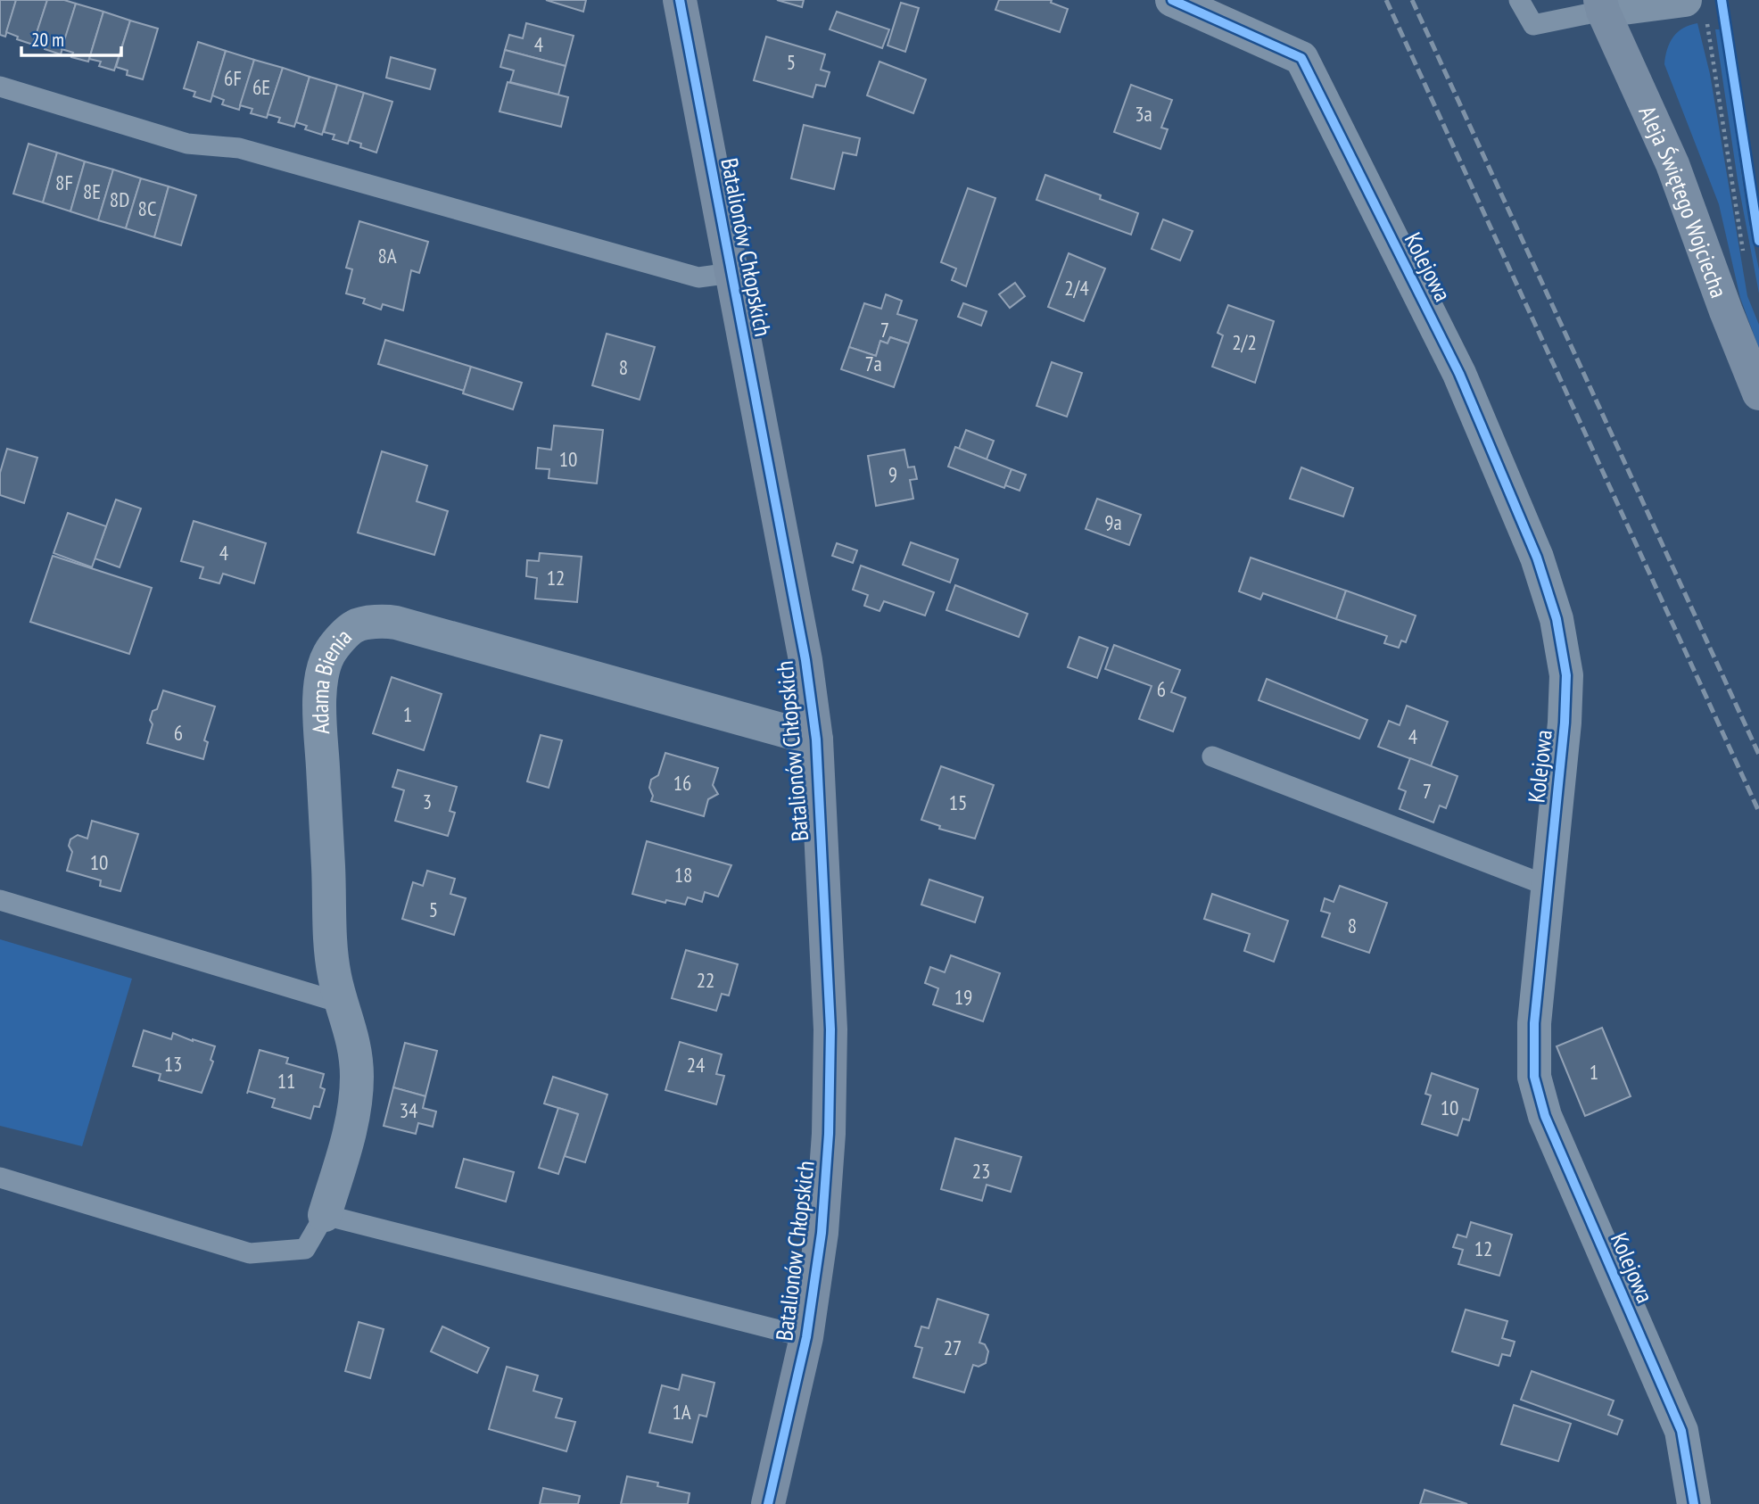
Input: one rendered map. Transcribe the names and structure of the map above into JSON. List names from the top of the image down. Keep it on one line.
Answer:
{"streets":{"street":["Aleja Świętego Wojciecha","Batalionów Chłopskich","Kolejowa","Adama Bienia"]},"crossings":[["Batalionów Chłopskich","Adama Bienia"]],"house_numbers":["4","5","6F","6E","3a","8F","8E","8D","8C","8A","2/4","7","2/2","7a","8","10","9","9a","4","12","6","1","6","4","16","7","3","15","10","18","5","8","22","19","13","24","1","11","10","34","23","12","27","1A"],"scale_bar":"20 m"}
